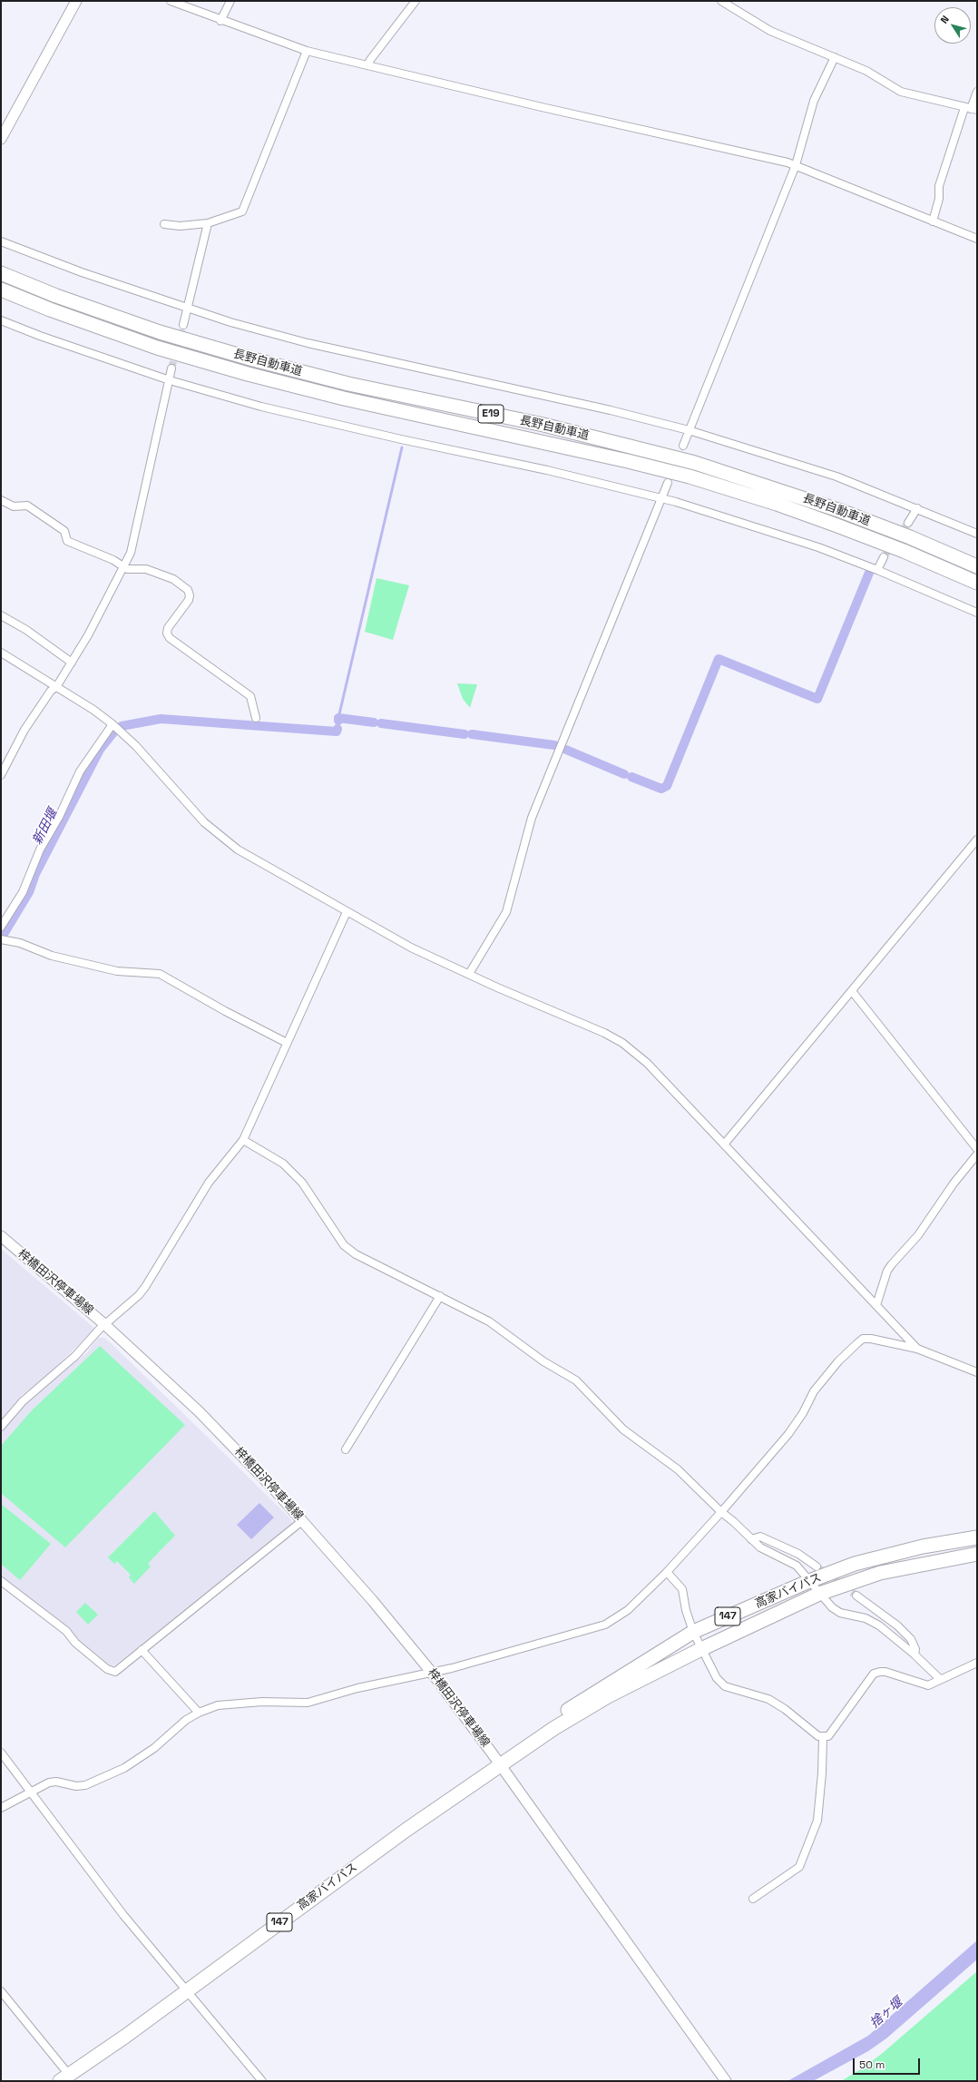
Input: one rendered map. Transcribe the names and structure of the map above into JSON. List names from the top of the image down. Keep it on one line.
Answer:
{"streets":{"highway":["長野自動車道","E19","高家バイパス","147"],"main road":["梓橋田沢停車場線"]},"crossings":[["梓橋田沢停車場線","高家バイパス"]],"water":["新田堰","捨ヶ堰"],"scale_bar":"50 m","north":"top left"}
